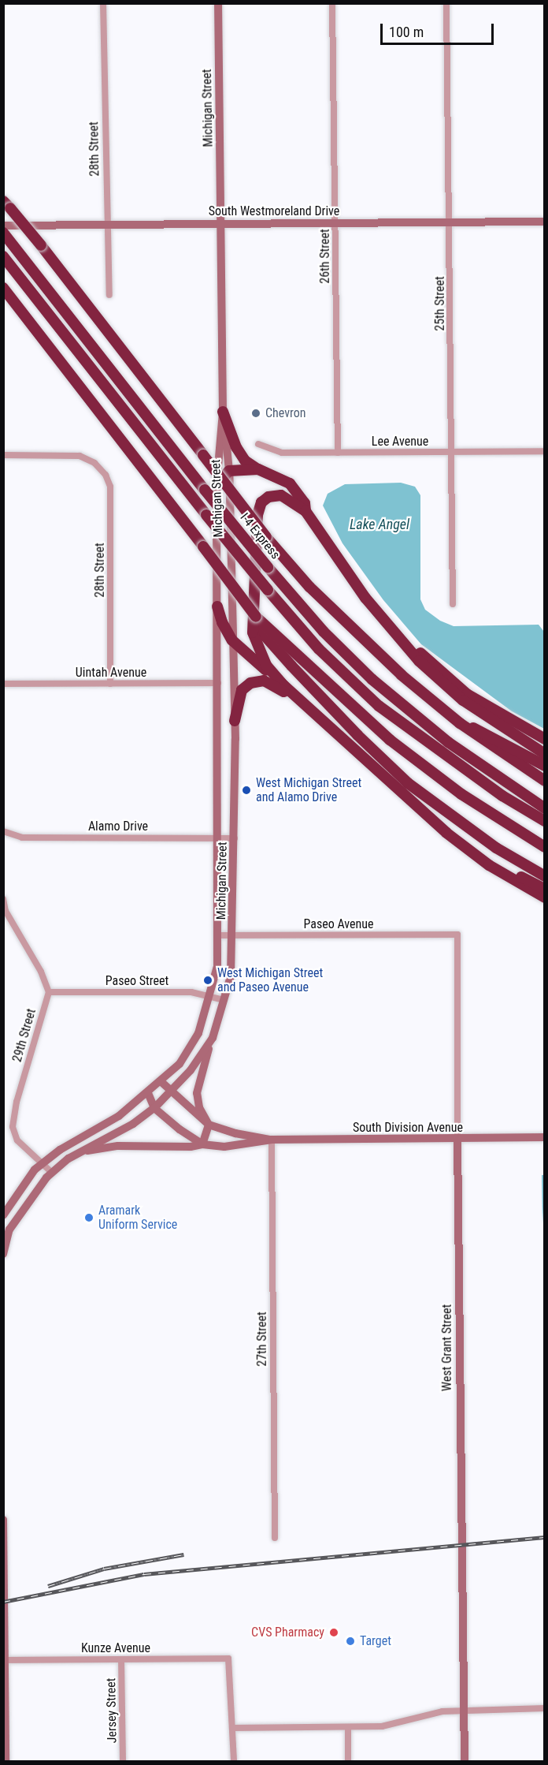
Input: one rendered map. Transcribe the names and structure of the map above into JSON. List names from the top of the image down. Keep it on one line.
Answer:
{"streets":{"highway":["I-4 Express"],"main road":["Michigan Street","South Westmoreland Drive","South Division Avenue","West Grant Street"],"street":["28th Street","26th Street","25th Street","Lee Avenue","Uintah Avenue","Alamo Drive","Paseo Avenue","Paseo Street","29th Street","27th Street","Kunze Avenue","Jersey Street"]},"crossings":[["Michigan Street","South Westmoreland Drive"],["Michigan Street","Uintah Avenue"],["Michigan Street","Alamo Drive"],["Michigan Street","Paseo Avenue"],["Michigan Street","Paseo Street"],["Michigan Street","29th Street"],["Michigan Street","South Division Avenue"],["28th Street","South Westmoreland Drive"],["28th Street","Uintah Avenue"],["South Westmoreland Drive","26th Street"],["South Westmoreland Drive","25th Street"],["26th Street","Lee Avenue"],["25th Street","Lee Avenue"],["Paseo Avenue","West Grant Street"],["Paseo Street","29th Street"],["South Division Avenue","27th Street"],["South Division Avenue","West Grant Street"],["Kunze Avenue","Jersey Street"]],"water":["Lake Angel"],"places":["Chevron","West Michigan Street and Alamo Drive","West Michigan Street and Paseo Avenue","Aramark Uniform Service","CVS Pharmacy","Target"],"scale_bar":"100 m"}
